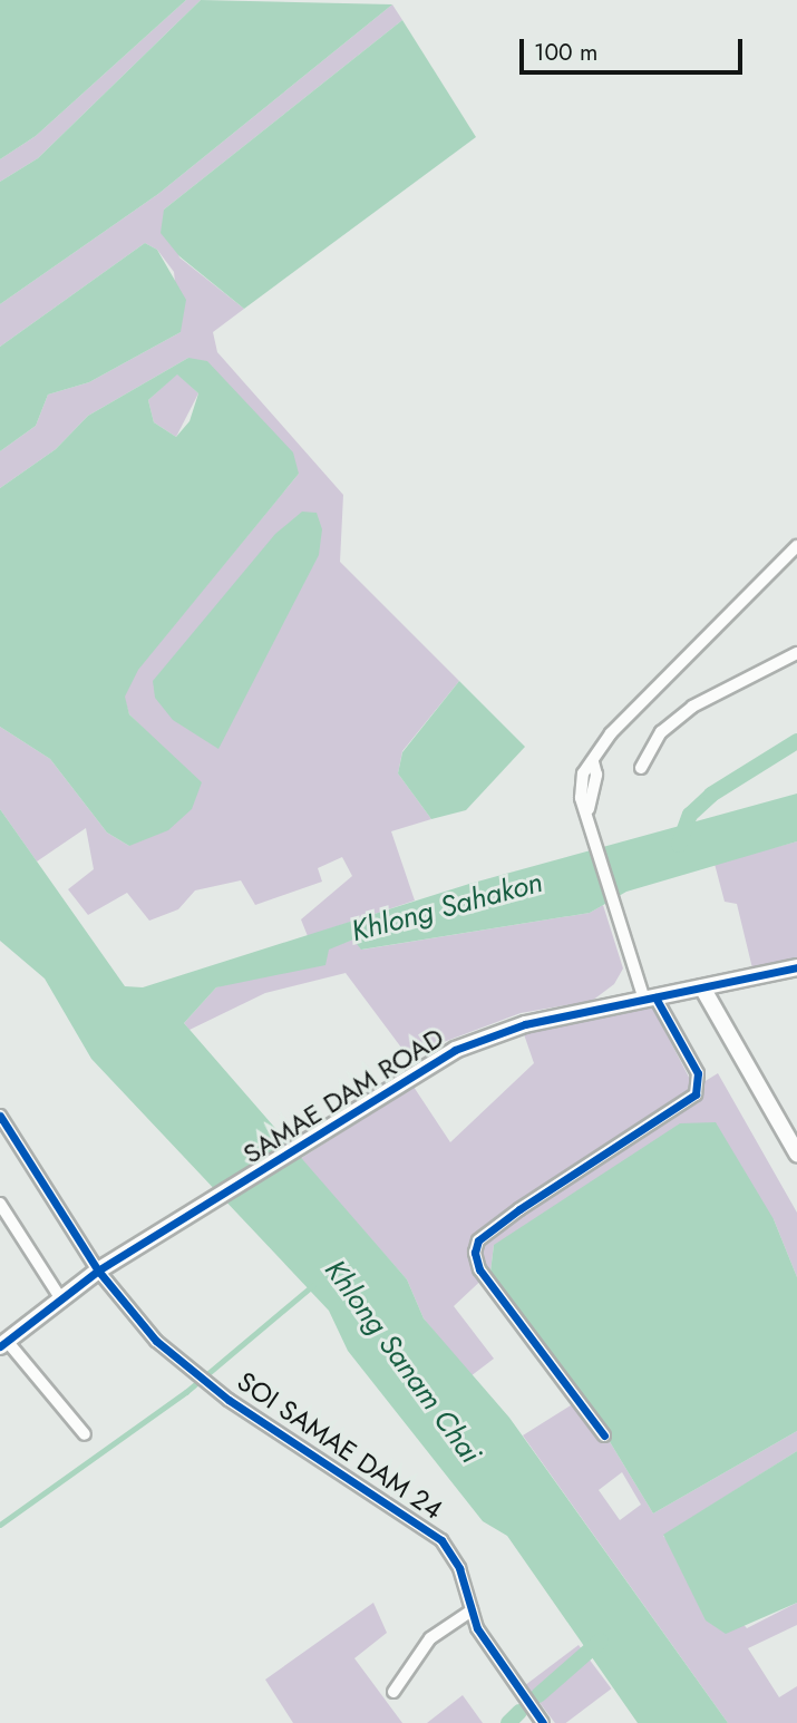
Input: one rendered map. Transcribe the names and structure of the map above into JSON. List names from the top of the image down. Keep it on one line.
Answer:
{"streets":{"street":["SAMAE DAM ROAD","SOI SAMAE DAM 24"]},"crossings":[["SAMAE DAM ROAD","SOI SAMAE DAM 24"]],"water":["Khlong Sahakon","Khlong Sanam Chai"],"scale_bar":"100 m"}
